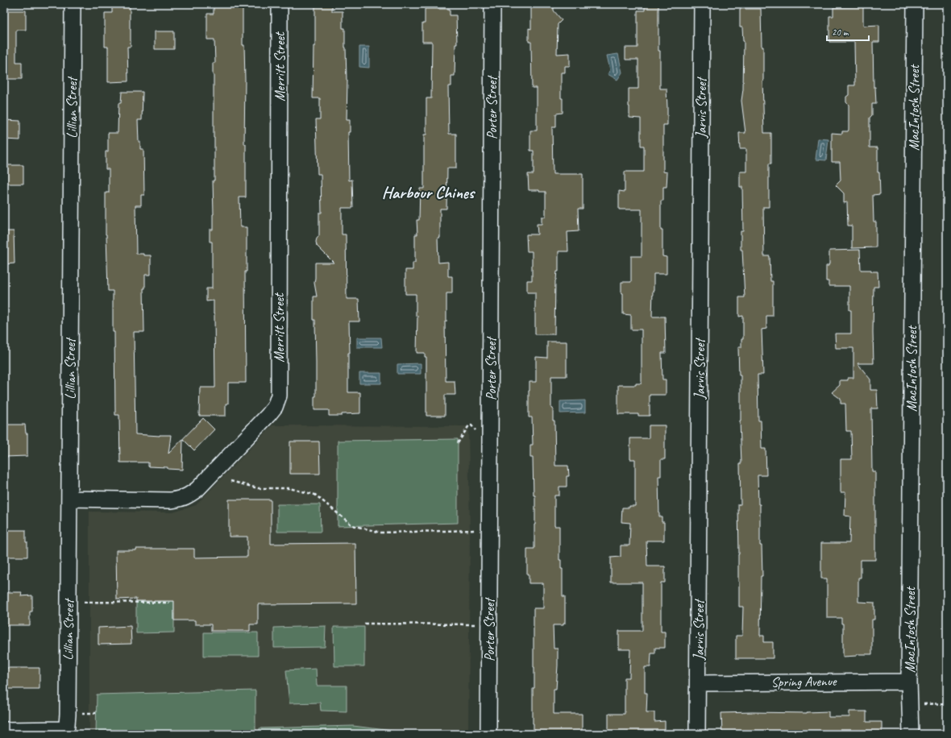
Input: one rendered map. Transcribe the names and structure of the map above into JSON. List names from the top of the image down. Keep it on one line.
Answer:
{"streets":{"street":["Merritt Street","Lillian Street","Porter Street","Jarvis Street","MacIntosh Street","Spring Avenue"]},"crossings":[["Merritt Street","Lillian Street"],["Jarvis Street","Spring Avenue"],["MacIntosh Street","Spring Avenue"]],"districts":["Harbour Chines"],"scale_bar":"20 m"}
